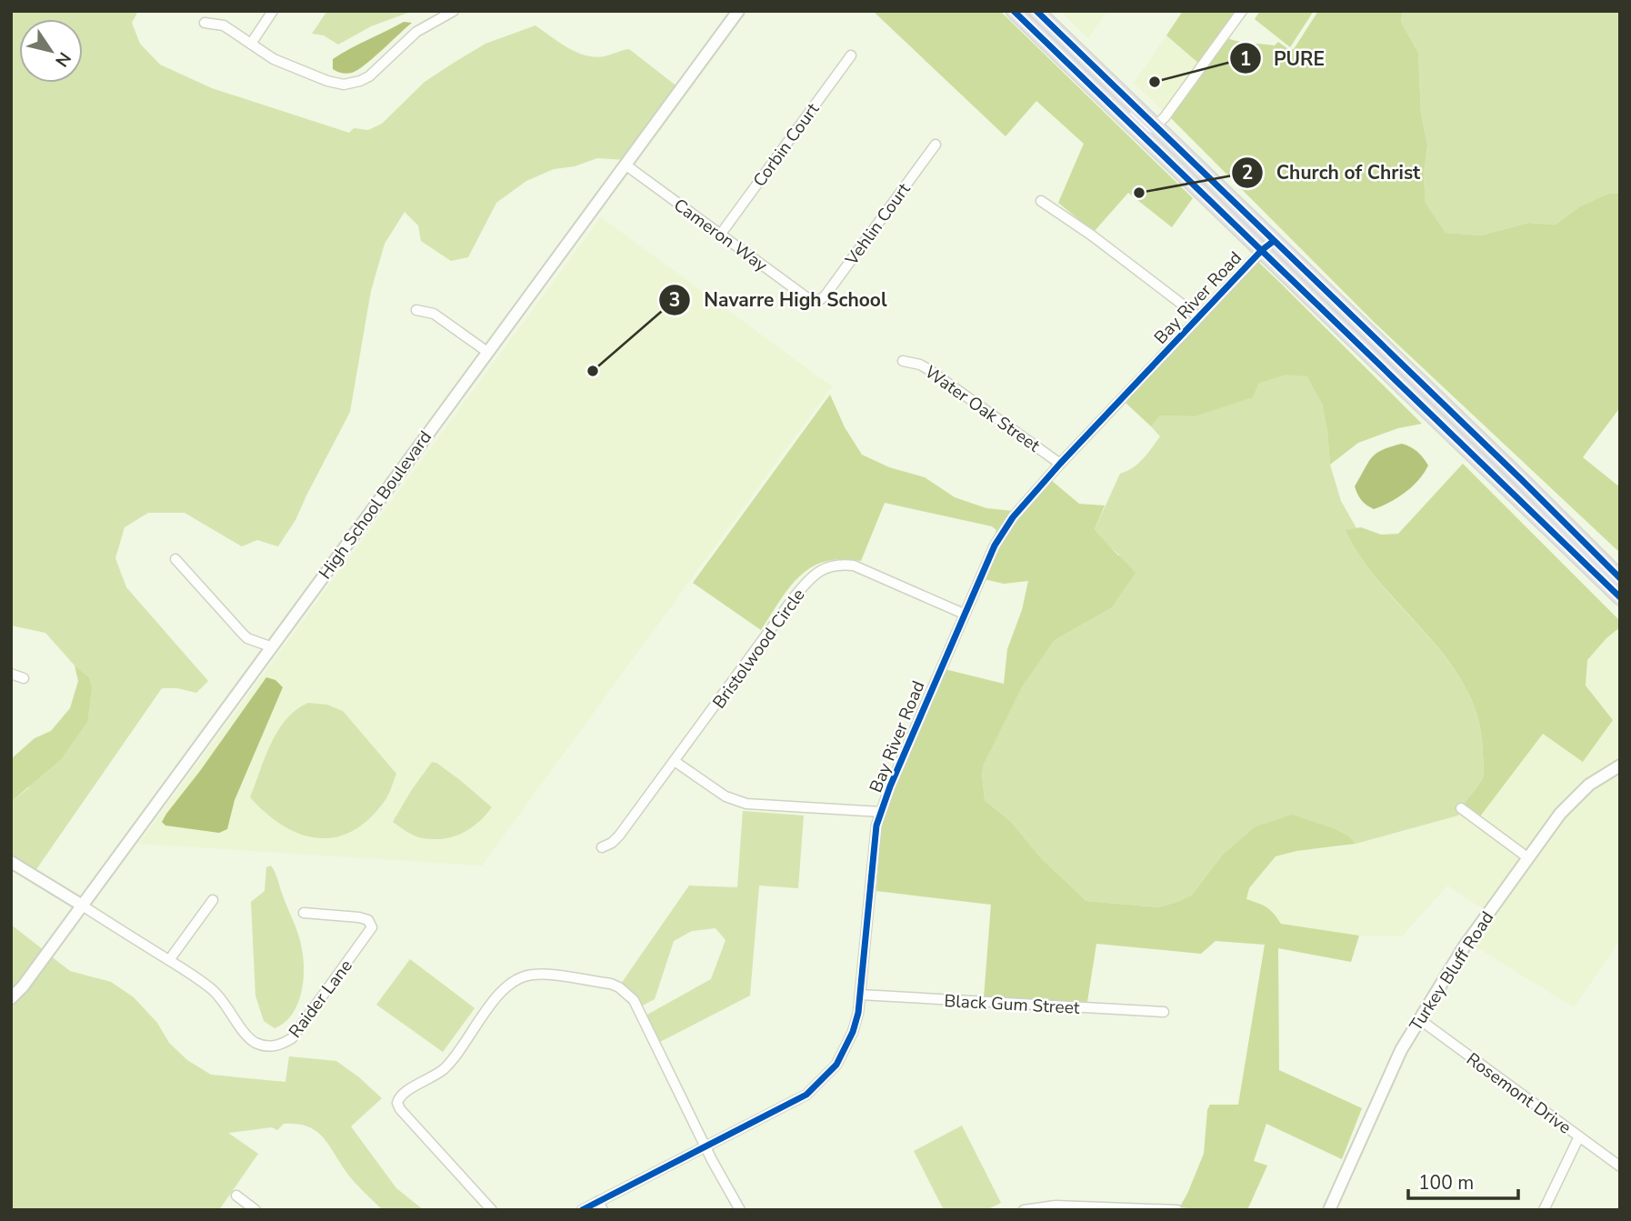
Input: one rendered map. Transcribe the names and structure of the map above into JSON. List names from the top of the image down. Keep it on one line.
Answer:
{"streets":{"street":["Corbin Court","Vehlin Court","Cameron Way","Bay River Road","Water Oak Street","High School Boulevard","Bristolwood Circle","Turkey Bluff Road","Raider Lane","Black Gum Street","Rosemont Drive"]},"crossings":[["Corbin Court","Cameron Way"],["Vehlin Court","Cameron Way"],["Cameron Way","High School Boulevard"],["Bay River Road","Water Oak Street"],["Bay River Road","Bristolwood Circle"],["Bay River Road","Black Gum Street"],["High School Boulevard","Raider Lane"],["Turkey Bluff Road","Rosemont Drive"]],"places":["PURE","Church of Christ","Navarre High School"],"scale_bar":"100 m","north":"bottom right"}
